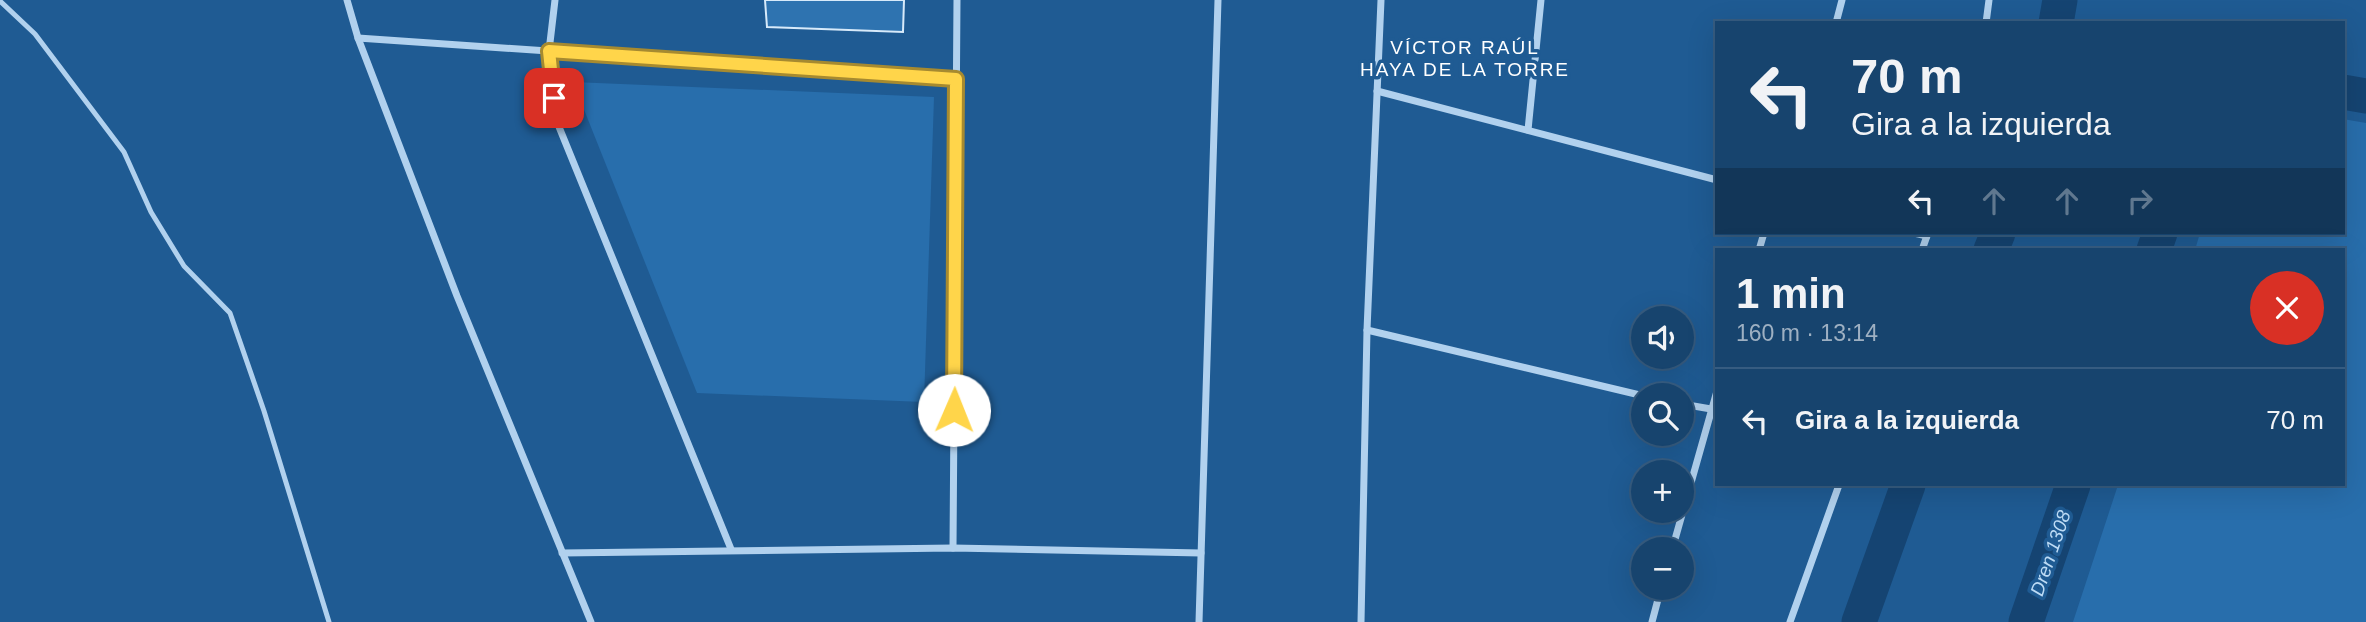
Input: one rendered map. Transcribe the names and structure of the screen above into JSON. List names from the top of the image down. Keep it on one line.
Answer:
{"districts":["VÍCTOR RAÚL HAYA DE LA TORRE"],"water":["Dren 1308"],"page":{"turn":["70 m","Gira a la izquierda"],"heading":["1 min","160 m · 13:14"],"map_buttons":["+","−"],"list":[{"name":"Gira a la izquierda","value":"70 m"}]}}
